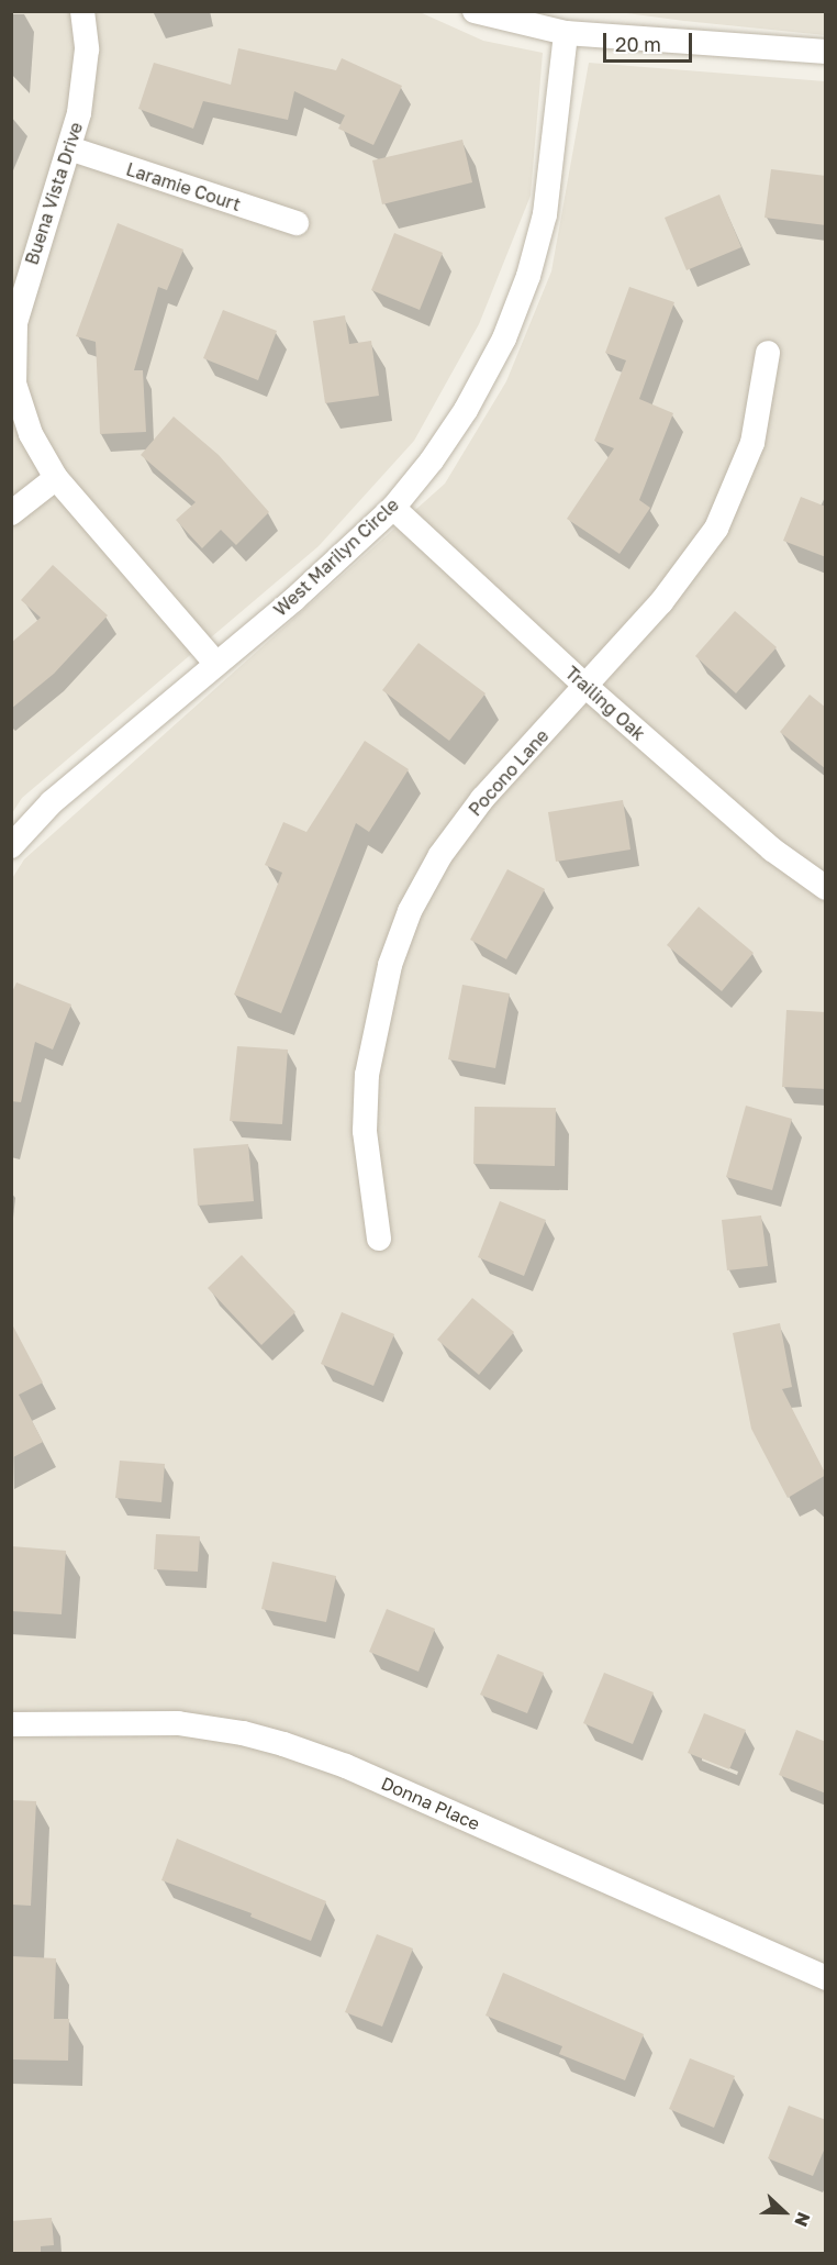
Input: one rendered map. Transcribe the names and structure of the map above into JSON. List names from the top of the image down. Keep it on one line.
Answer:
{"streets":{"street":["Laramie Court","Buena Vista Drive","West Marilyn Circle","Trailing Oak","Pocono Lane","Donna Place"]},"crossings":[["Laramie Court","Buena Vista Drive"],["Buena Vista Drive","West Marilyn Circle"],["West Marilyn Circle","Trailing Oak"],["Trailing Oak","Pocono Lane"]],"scale_bar":"20 m","north":"right"}
